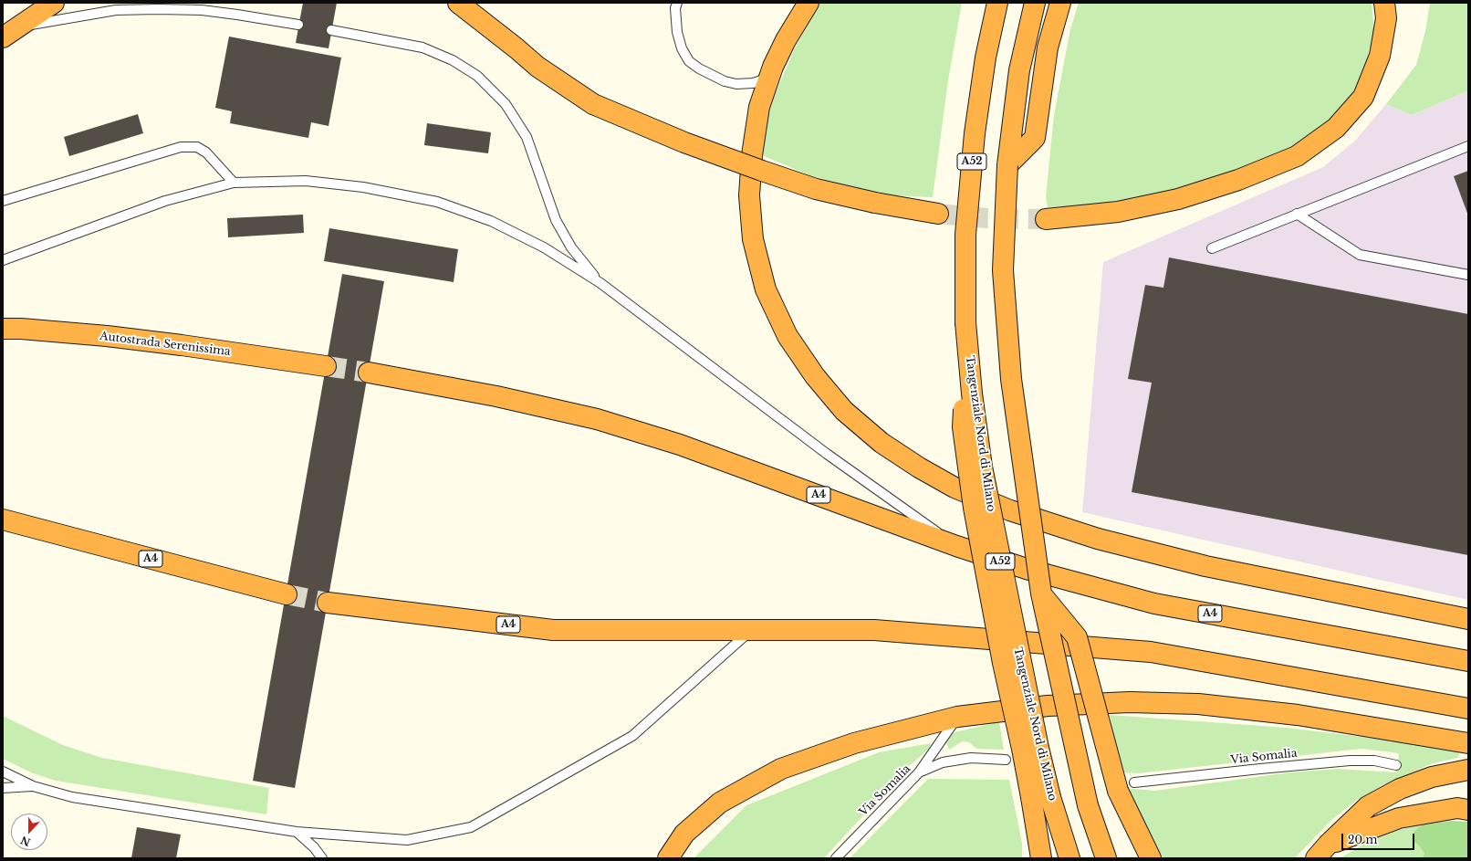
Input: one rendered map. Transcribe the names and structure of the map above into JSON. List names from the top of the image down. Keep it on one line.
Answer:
{"streets":{"highway":["A52","Autostrada Serenissima","Tangenziale Nord di Milano","A4"],"lane":["Via Somalia"]},"scale_bar":"20 m","north":"bottom"}
